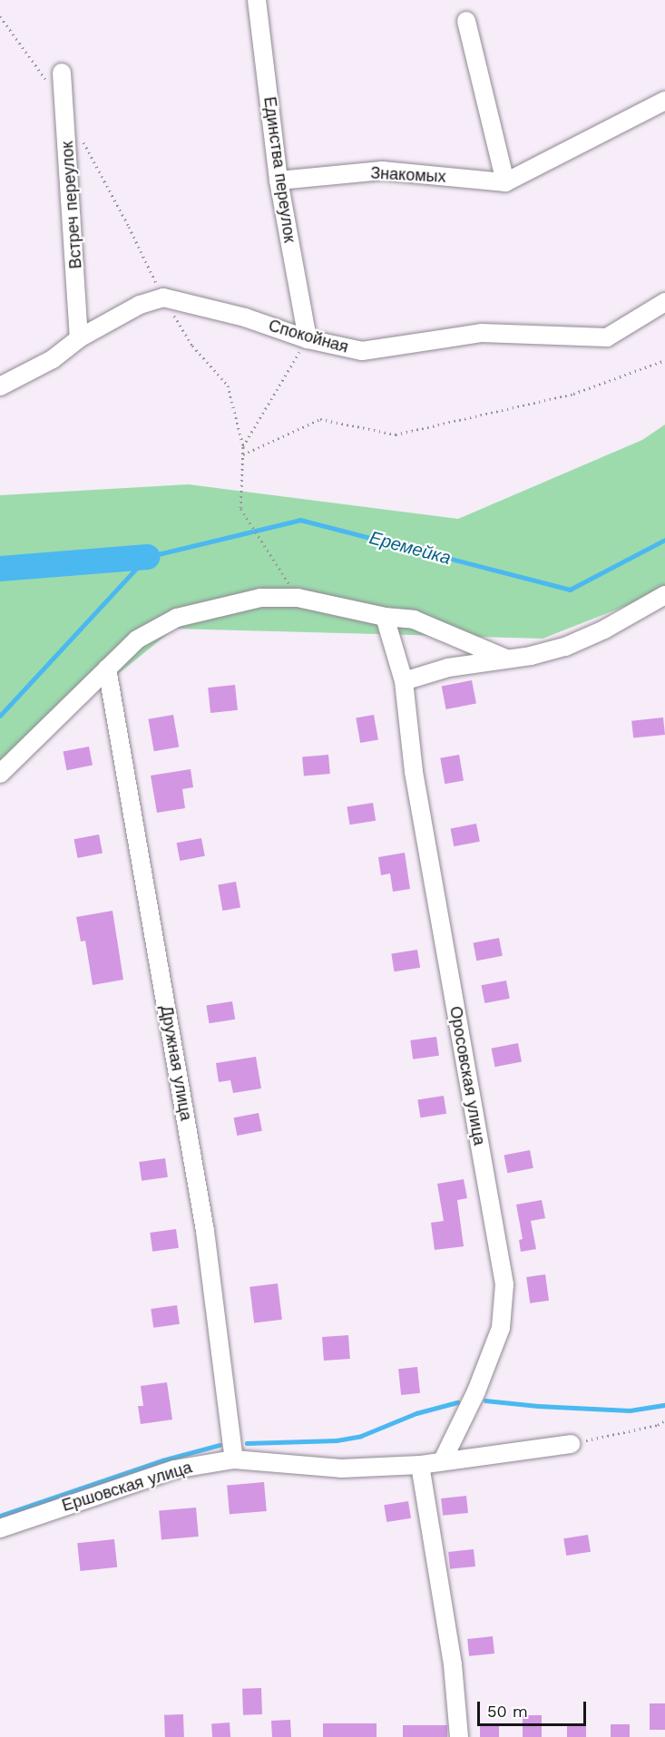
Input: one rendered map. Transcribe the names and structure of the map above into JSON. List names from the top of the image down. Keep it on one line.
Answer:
{"streets":{"street":["Единства переулок","Знакомых","Встреч переулок","Спокойная","Дружная улица","Оросовская улица","Ершовская улица"]},"crossings":[["Единства переулок","Знакомых"],["Единства переулок","Спокойная"],["Встреч переулок","Спокойная"],["Дружная улица","Ершовская улица"],["Оросовская улица","Ершовская улица"]],"water":["Еремейка"],"scale_bar":"50 m"}
